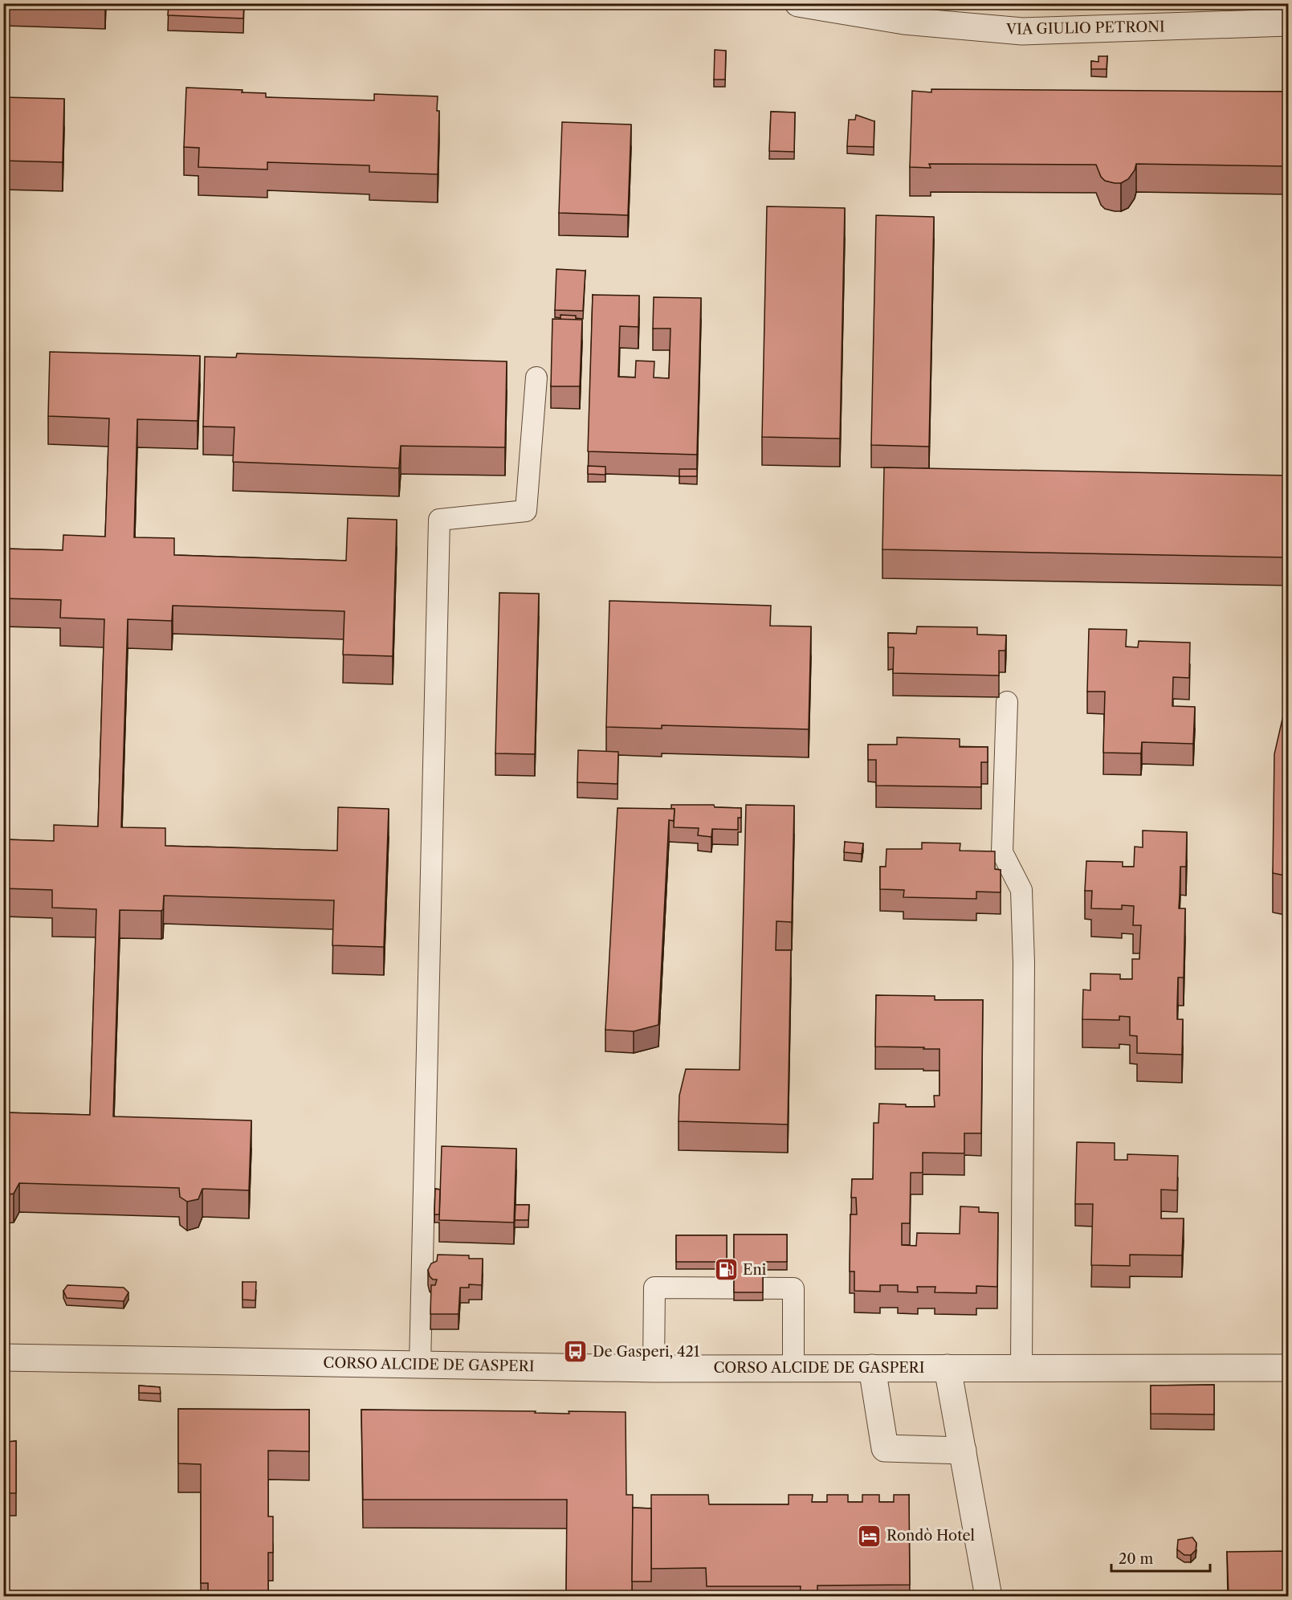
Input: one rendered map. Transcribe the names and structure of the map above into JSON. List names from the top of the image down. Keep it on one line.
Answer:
{"streets":{"street":["VIA GIULIO PETRONI","CORSO ALCIDE DE GASPERI"]},"places":{"fuel station":["Eni"],"bus stop":["De Gasperi, 421"],"hotel":["Rondò Hotel"]},"scale_bar":"20 m"}
